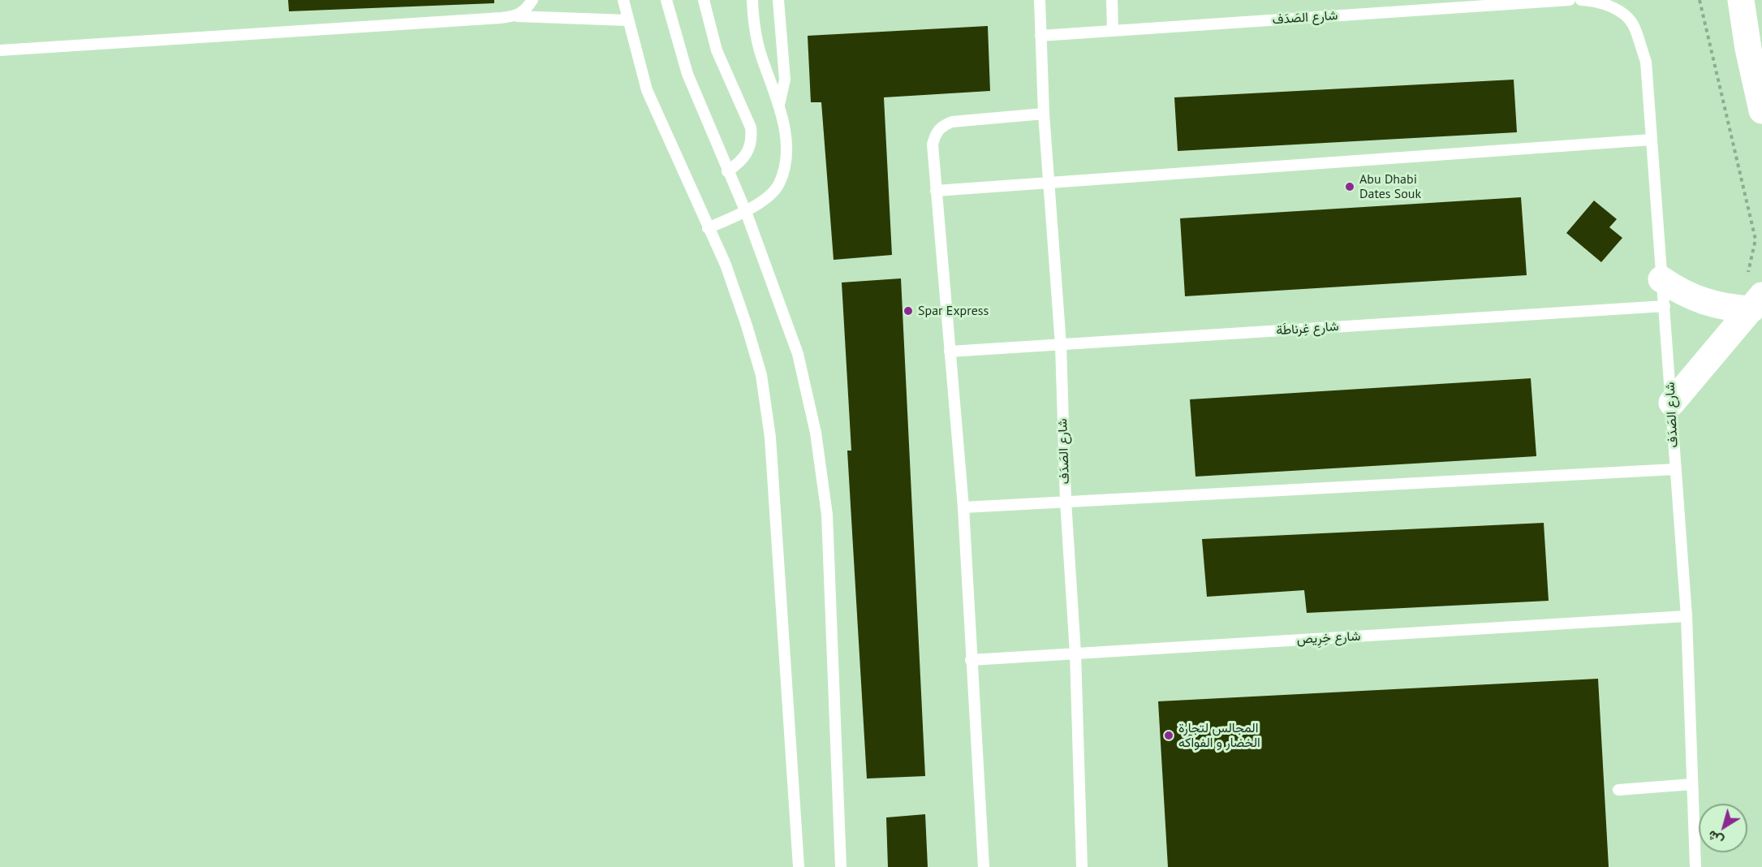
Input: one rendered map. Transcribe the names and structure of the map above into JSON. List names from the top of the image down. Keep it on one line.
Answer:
{"streets":{"lane":["شارع الصَدَف","شارع غِرناطَة","شارع خِرِيص"]},"crossings":[["شارع الصَدَف","شارع غِرناطَة"],["شارع الصَدَف","شارع خِرِيص"]],"places":["Abu Dhabi Dates Souk","Spar Express","المجالس لتجارة الخضار و الفواكه"],"north":"bottom left"}
